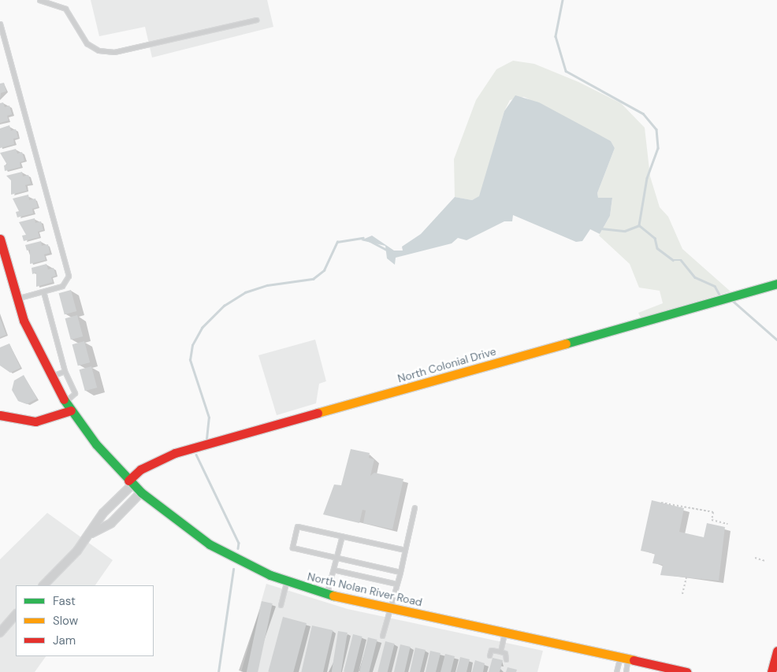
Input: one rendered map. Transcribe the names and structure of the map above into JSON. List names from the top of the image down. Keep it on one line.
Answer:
{"streets":{"main road":["North Colonial Drive","North Nolan River Road"]},"crossings":[["North Colonial Drive","North Nolan River Road"]],"legend":["Fast","Slow","Jam"]}
